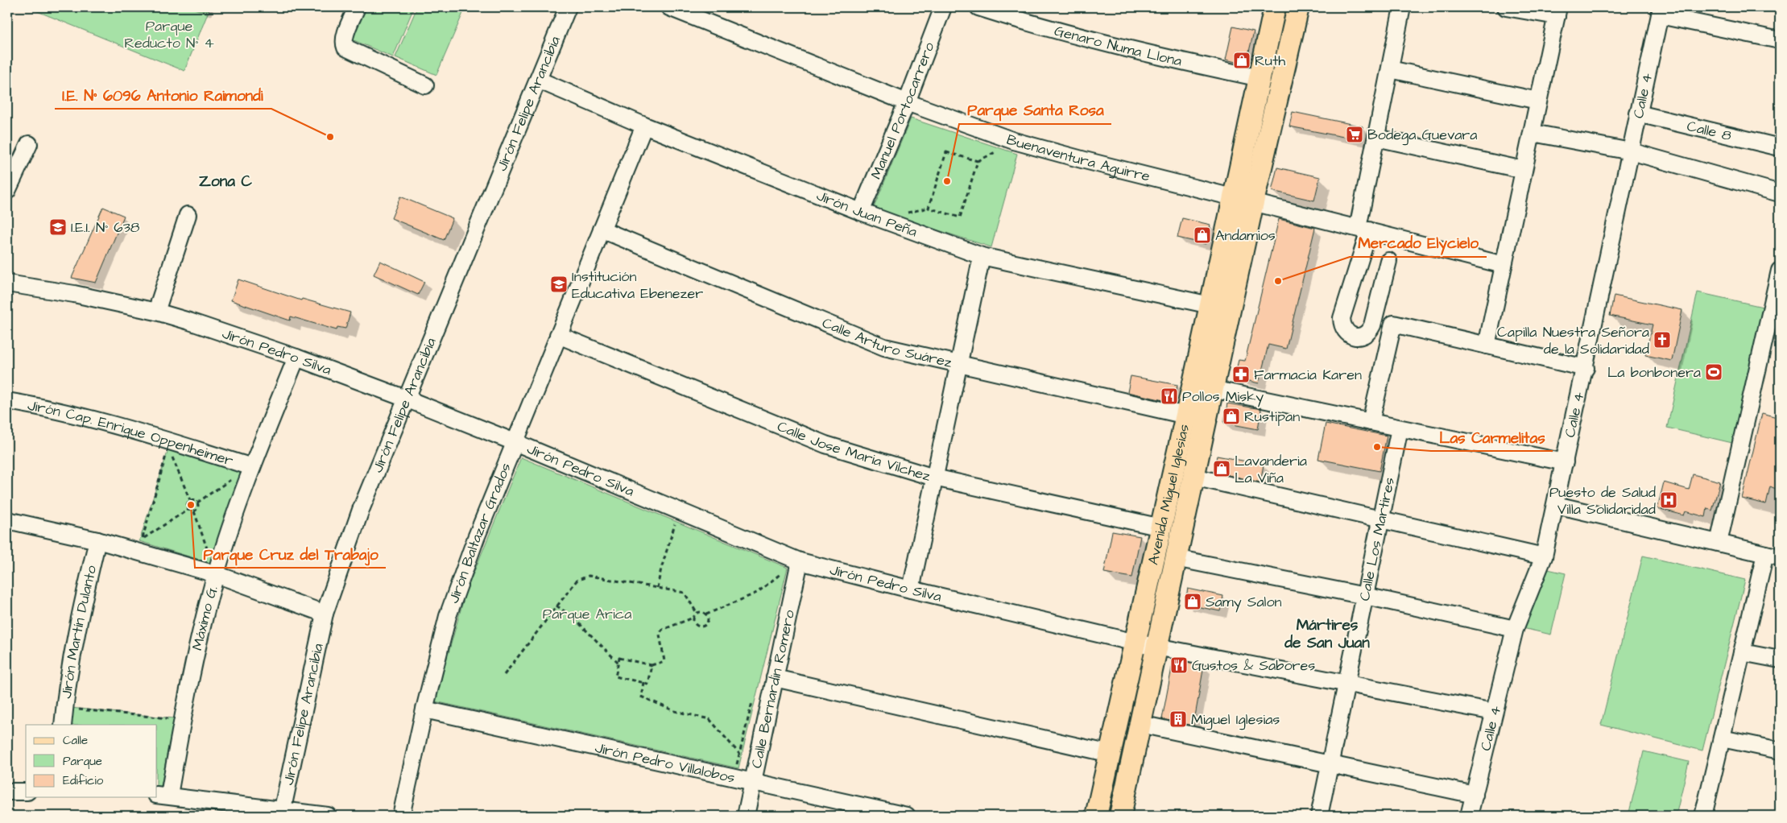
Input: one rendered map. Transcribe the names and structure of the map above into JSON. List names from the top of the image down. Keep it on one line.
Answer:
{"streets":{"main road":["Avenida Miguel Iglesias"],"street":["Genaro Numa Llona","Calle 4","Jirón Felipe Arancibia","Manuel Portocarrero","Calle 8","Buenaventura Aguirre","Jirón Juan Peña","Calle Arturo Suárez","Jirón Pedro Silva","Jirón Cap. Enrique Oppenheimer","Calle Jose Maria Vilchez","Jirón Baltazar Grados","Calle Los Martires","Máximo G.","Jirón Martín Dulanto","Calle Bernardin Romero","Jirón Pedro Villalobos"]},"crossings":[["Genaro Numa Llona","Avenida Miguel Iglesias"],["Calle 4","Calle 8"],["Calle 4","Jirón Pedro Silva"],["Jirón Felipe Arancibia","Jirón Juan Peña"],["Jirón Felipe Arancibia","Jirón Pedro Silva"],["Manuel Portocarrero","Buenaventura Aguirre"],["Manuel Portocarrero","Jirón Juan Peña"],["Buenaventura Aguirre","Avenida Miguel Iglesias"],["Jirón Juan Peña","Avenida Miguel Iglesias"],["Jirón Juan Peña","Jirón Baltazar Grados"],["Calle Arturo Suárez","Avenida Miguel Iglesias"],["Calle Arturo Suárez","Jirón Baltazar Grados"],["Jirón Pedro Silva","Avenida Miguel Iglesias"],["Jirón Pedro Silva","Jirón Baltazar Grados"],["Jirón Pedro Silva","Calle Los Martires"],["Jirón Pedro Silva","Máximo G."],["Jirón Pedro Silva","Calle Bernardin Romero"],["Jirón Cap. Enrique Oppenheimer","Máximo G."],["Calle Jose Maria Vilchez","Avenida Miguel Iglesias"],["Calle Jose Maria Vilchez","Jirón Baltazar Grados"],["Jirón Baltazar Grados","Jirón Pedro Villalobos"],["Calle Bernardin Romero","Jirón Pedro Villalobos"]],"districts":["Zona C","Mártires de San Juan"],"parks":["Parque Reducto N° 4","Parque Arica"],"places":{"shop":["Ruth","Andamios","Rustipan","Lavanderia La Viña","Samy Salon"],"supermarket":["Bodega Guevara"],"other":["I.E. N° 6096 Antonio Raimondi","Parque Santa Rosa","Mercado Elycielo","Las Carmelitas","Parque Cruz del Trabajo"],"school or university":["I.E.I. N° 638","Institución Educativa Ebenezer"],"church":["Capilla Nuestra Señora de la Solidaridad"],"sports":["La bonbonera"],"pharmacy":["Farmacia Karen"],"restaurant":["Pollos Misky","Gustos & Sabores"],"hospital":["Puesto de Salud Villa Solidaridad"],"building":["Miguel Iglesias"]},"legend":["Calle","Parque","Edificio"]}
